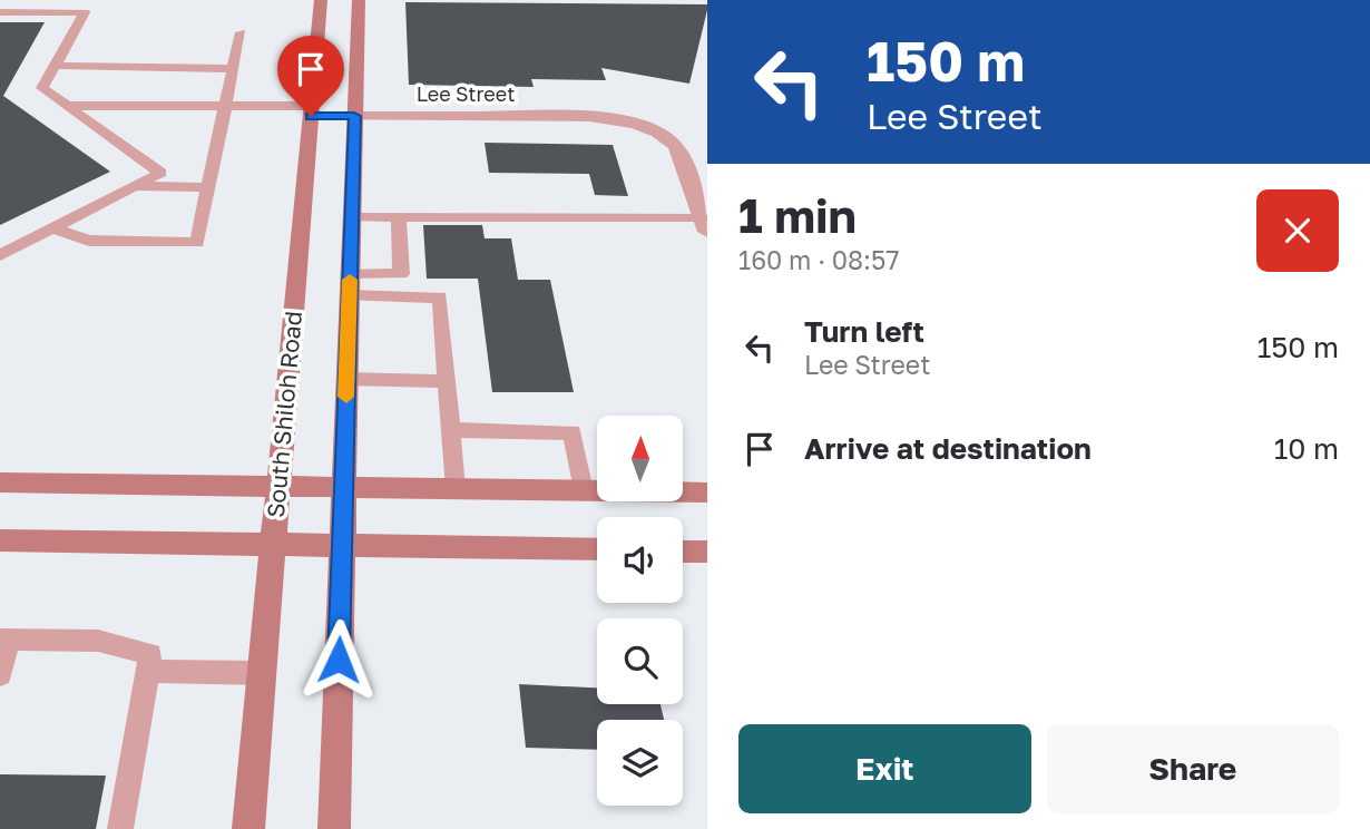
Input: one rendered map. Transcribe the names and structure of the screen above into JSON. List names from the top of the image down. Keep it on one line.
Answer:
{"streets":{"main road":["South Shiloh Road"],"street":["Lee Street"]},"crossings":[["Lee Street","South Shiloh Road"]],"north":"top","page":{"turn":["150 m","Lee Street"],"heading":["1 min","160 m · 08:57"],"list":[{"name":"Turn left","note":"Lee Street","value":"150 m"},{"name":"Arrive at destination","value":"10 m"}],"buttons":["Exit","Share"]}}
